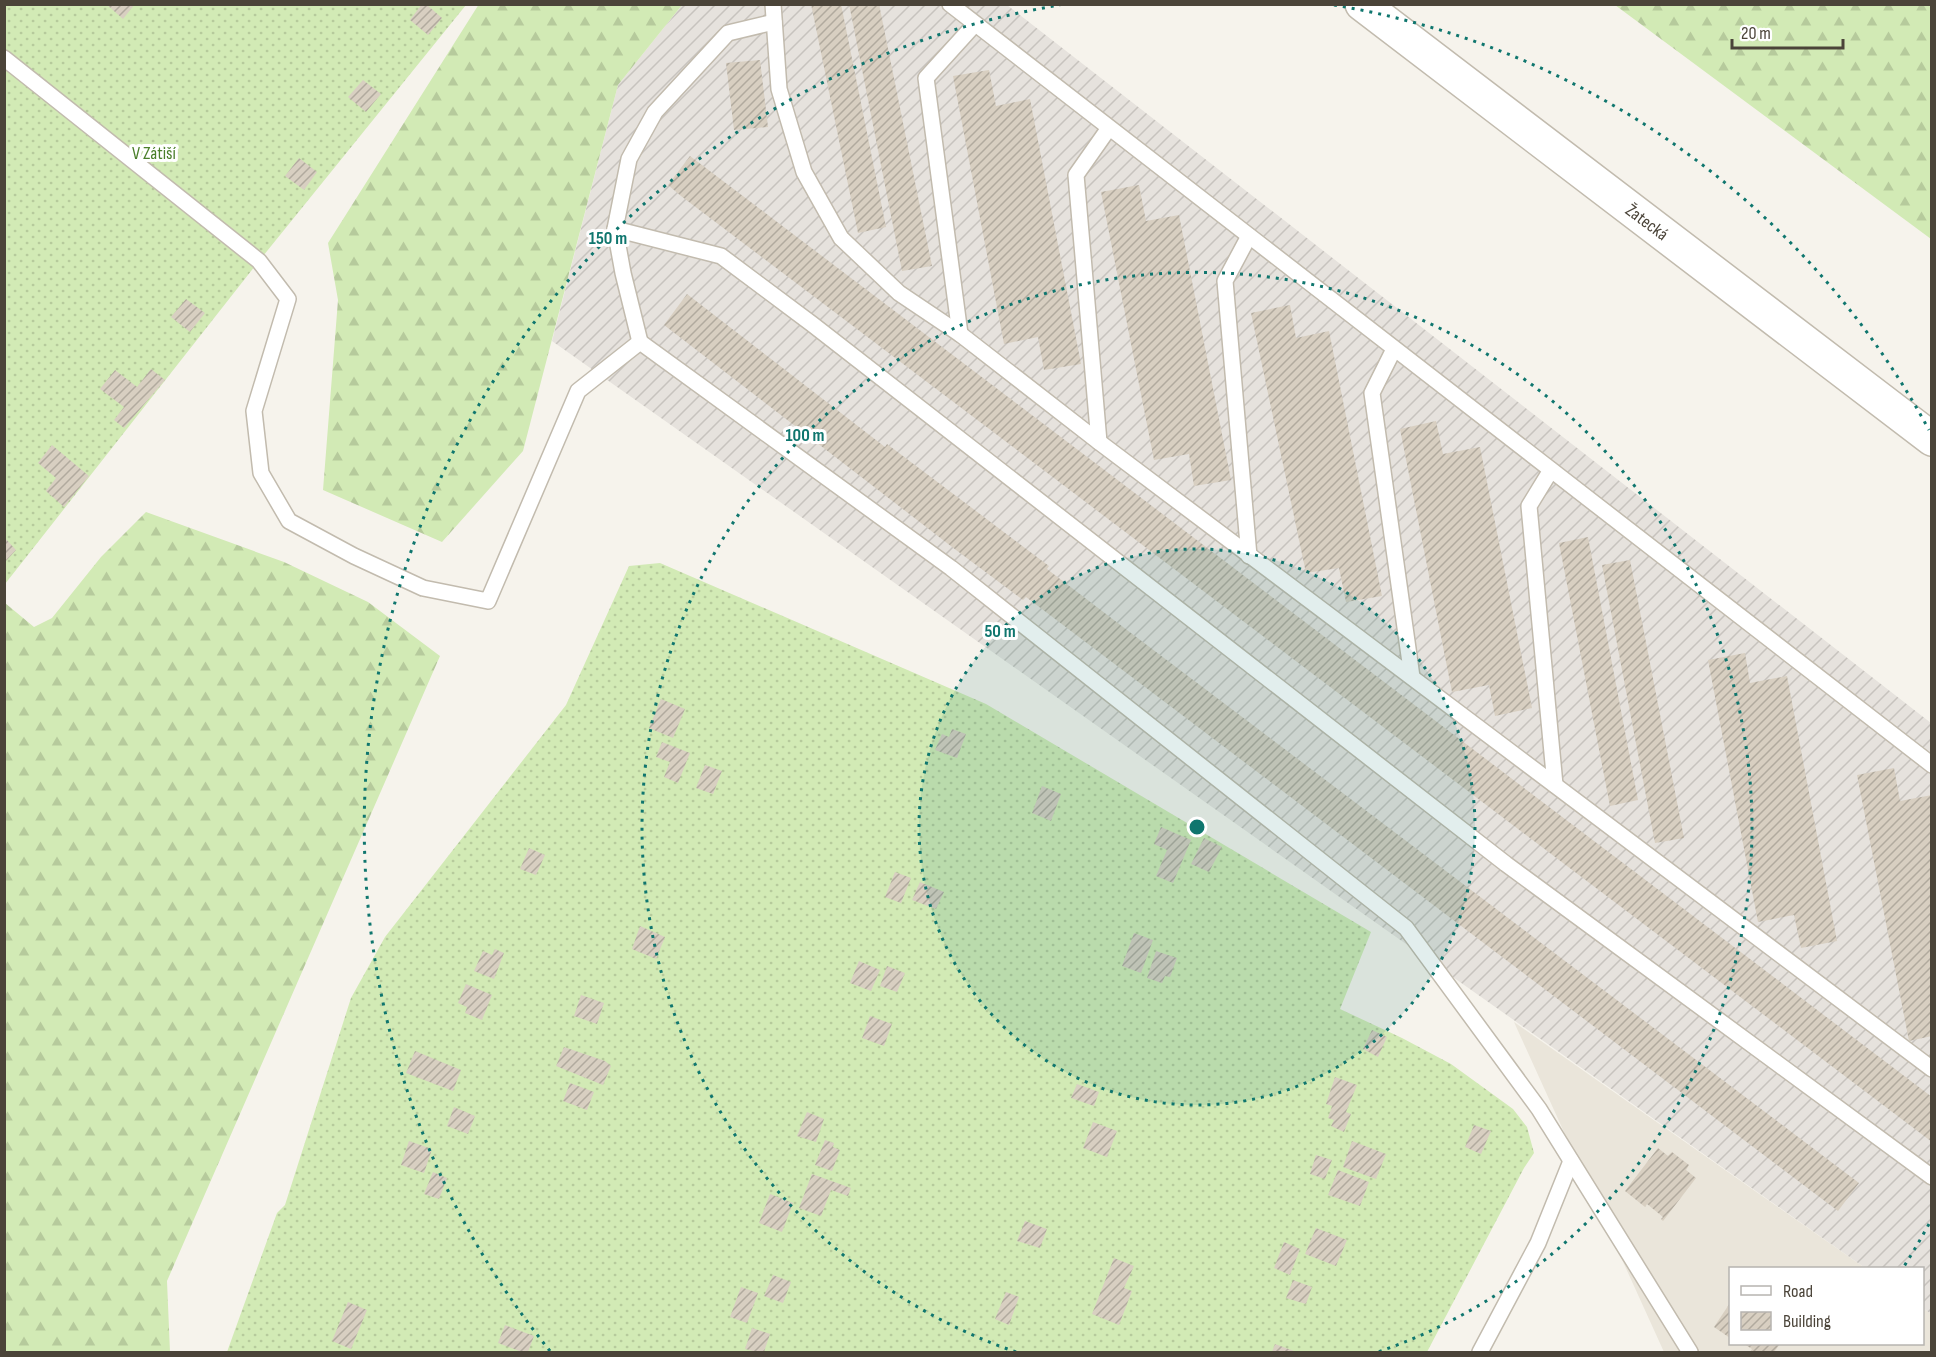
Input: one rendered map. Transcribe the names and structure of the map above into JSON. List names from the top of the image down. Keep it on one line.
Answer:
{"streets":{"street":["Žatecká"]},"parks":["V Zátiší"],"legend":["Road","Building"],"scale_bar":"20 m","rings":["150 m","100 m","50 m"]}
